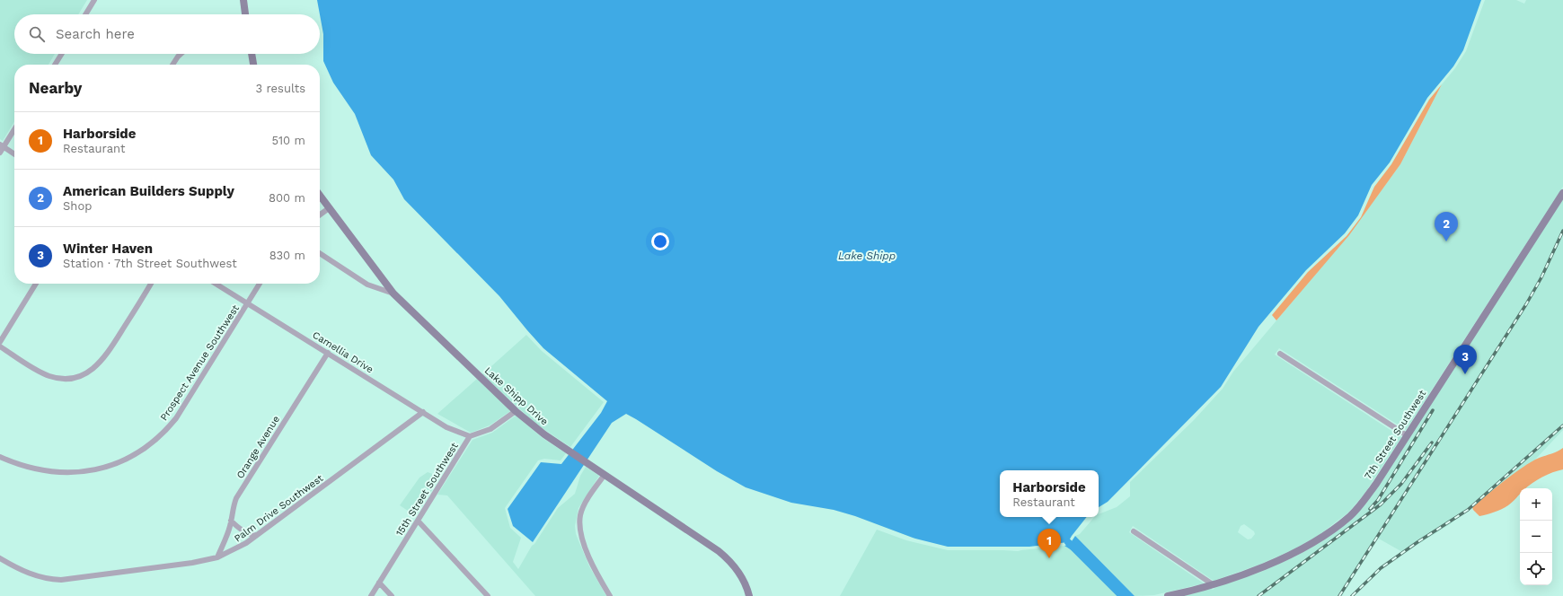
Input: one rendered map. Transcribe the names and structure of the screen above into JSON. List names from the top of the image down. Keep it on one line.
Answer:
{"streets":{"street":["Camellia Drive","Prospect Avenue Southwest","Lake Shipp Drive","7th Street Southwest","Orange Avenue","15th Street Southwest","Palm Drive Southwest"]},"crossings":[["Camellia Drive","Prospect Avenue Southwest"],["Camellia Drive","Orange Avenue"],["Camellia Drive","15th Street Southwest"],["Camellia Drive","Palm Drive Southwest"],["Lake Shipp Drive","15th Street Southwest"],["Orange Avenue","Palm Drive Southwest"]],"water":["Lake Shipp"],"page":{"search":"Search here","heading":["Nearby","3 results"],"list":[{"mark":"1","name":"Harborside","note":"Restaurant","value":"510 m"},{"mark":"2","name":"American Builders Supply","note":"Shop","value":"800 m"},{"mark":"3","name":"Winter Haven","note":"Station · 7th Street Southwest","value":"830 m"}],"pins":["2","3","1"],"popup":["Harborside","Restaurant"],"map_buttons":["+","−"]}}
